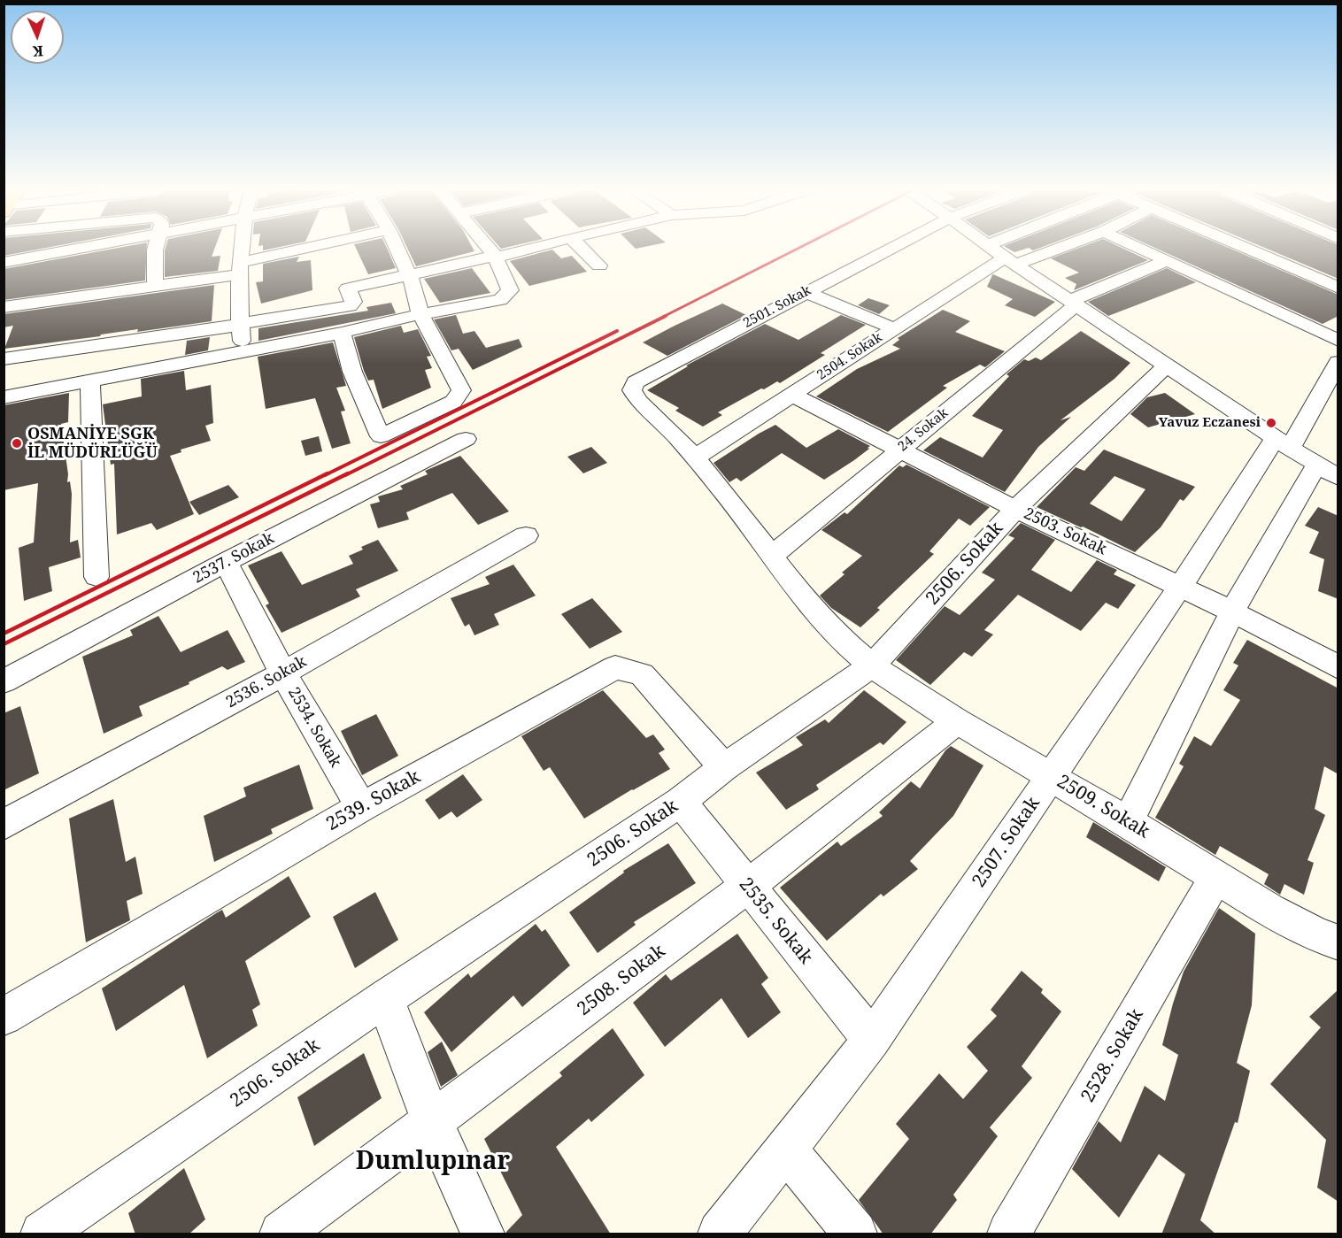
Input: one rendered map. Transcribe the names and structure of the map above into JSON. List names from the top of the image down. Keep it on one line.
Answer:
{"streets":{"street":["2501. Sokak","2504. Sokak","24. Sokak","2503. Sokak","2537. Sokak","2506. Sokak","2536. Sokak","2534. Sokak","2539. Sokak","2509. Sokak","2507. Sokak","2535. Sokak","2508. Sokak","2528. Sokak"]},"crossings":[["2501. Sokak","2504. Sokak"],["2504. Sokak","2503. Sokak"],["24. Sokak","2503. Sokak"],["2503. Sokak","2506. Sokak"],["2503. Sokak","2507. Sokak"],["2537. Sokak","2534. Sokak"],["2506. Sokak","2539. Sokak"],["2506. Sokak","2509. Sokak"],["2506. Sokak","2535. Sokak"],["2536. Sokak","2534. Sokak"],["2534. Sokak","2539. Sokak"],["2509. Sokak","2507. Sokak"],["2509. Sokak","2508. Sokak"],["2509. Sokak","2528. Sokak"],["2507. Sokak","2535. Sokak"],["2535. Sokak","2508. Sokak"]],"districts":["Dumlupınar"],"places":["Yavuz Eczanesi","OSMANİYE SGK İL MÜDÜRLÜĞÜ"],"north":"bottom"}
